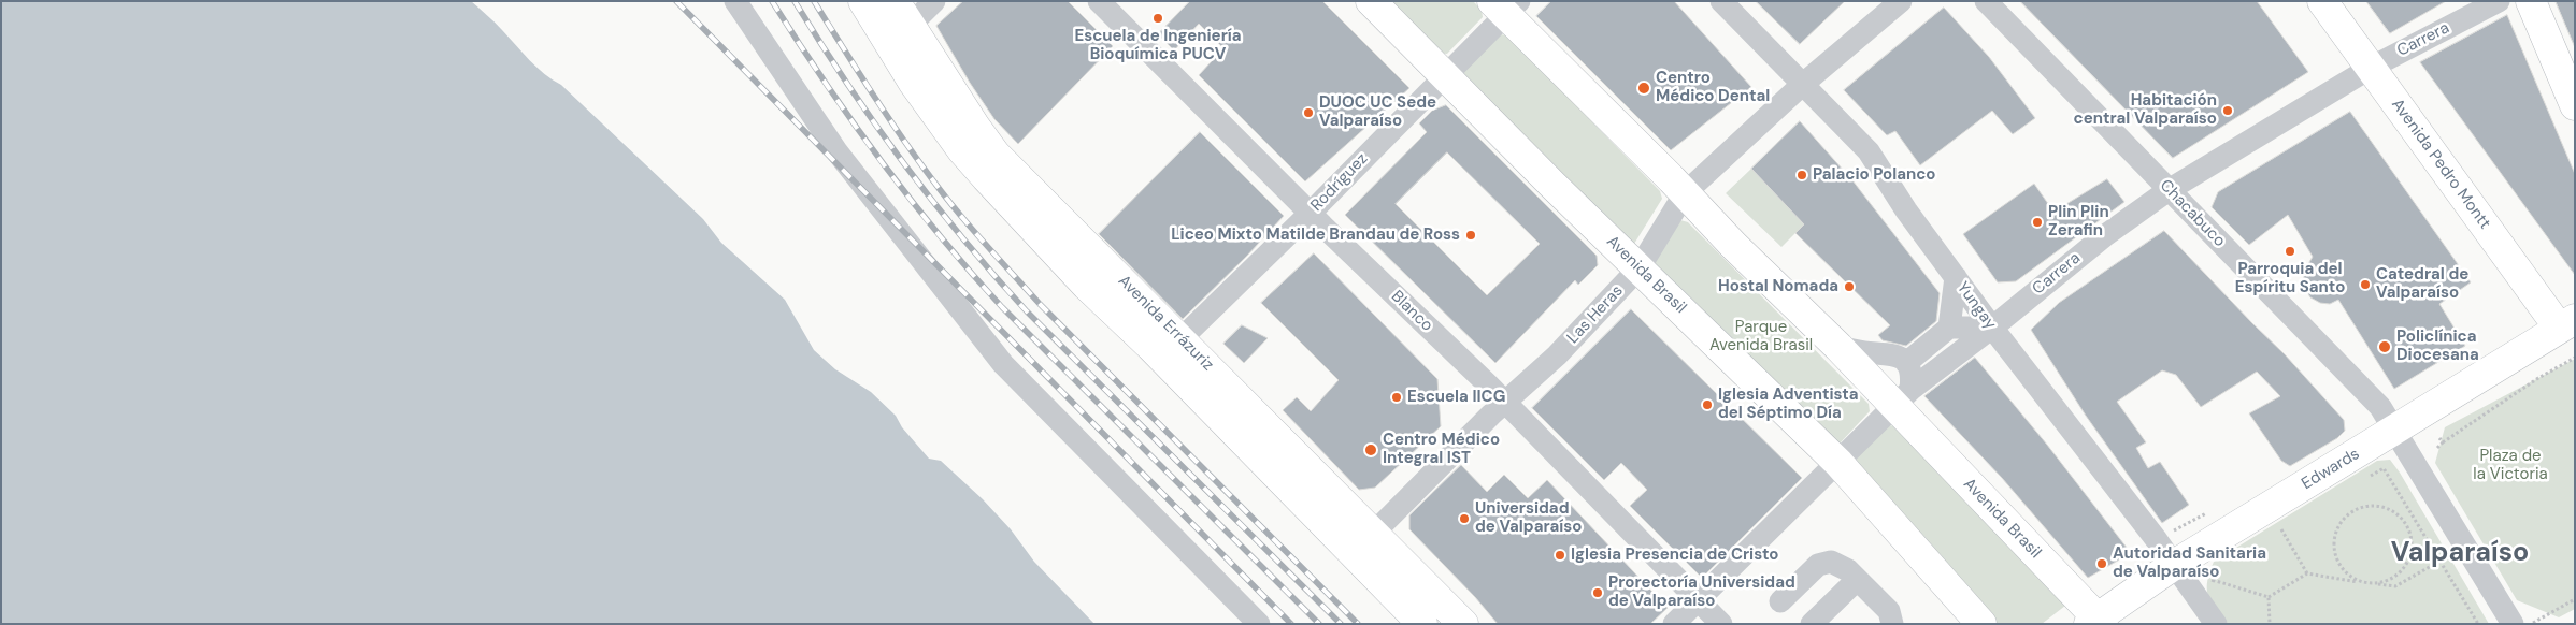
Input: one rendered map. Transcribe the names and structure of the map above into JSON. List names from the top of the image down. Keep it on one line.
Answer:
{"streets":{"main road":["Avenida Pedro Montt","Avenida Brasil","Avenida Errázuriz","Edwards"],"street":["Carrera","Rodríguez","Chacabuco","Yungay","Blanco","Las Heras"]},"crossings":[["Carrera","Avenida Pedro Montt"],["Carrera","Chacabuco"],["Carrera","Avenida Brasil"],["Carrera","Yungay"],["Carrera","Blanco"],["Avenida Pedro Montt","Edwards"],["Rodríguez","Avenida Brasil"],["Rodríguez","Blanco"],["Rodríguez","Avenida Errázuriz"],["Chacabuco","Edwards"],["Avenida Brasil","Las Heras"],["Avenida Brasil","Edwards"],["Yungay","Las Heras"],["Yungay","Edwards"],["Blanco","Las Heras"],["Las Heras","Avenida Errázuriz"]],"districts":["Valparaíso"],"parks":["Parque Avenida Brasil","Plaza de la Victoria"],"places":["Escuela de Ingeniería Bioquímica PUCV","Centro Médico Dental","Habitación central Valparaíso","DUOC UC Sede Valparaíso","Palacio Polanco","Plin Plin Zerafin","Liceo Mixto Matilde Brandau de Ross","Parroquia del Espíritu Santo","Catedral de Valparaíso","Hostal Nomada","Policlínica Diocesana","Escuela IICG","Iglesia Adventista del Séptimo Día","Centro Médico Integral IST","Universidad de Valparaíso","Iglesia Presencia de Cristo","Autoridad Sanitaria de Valparaíso","Prorectoría Universidad de Valparaíso"]}
